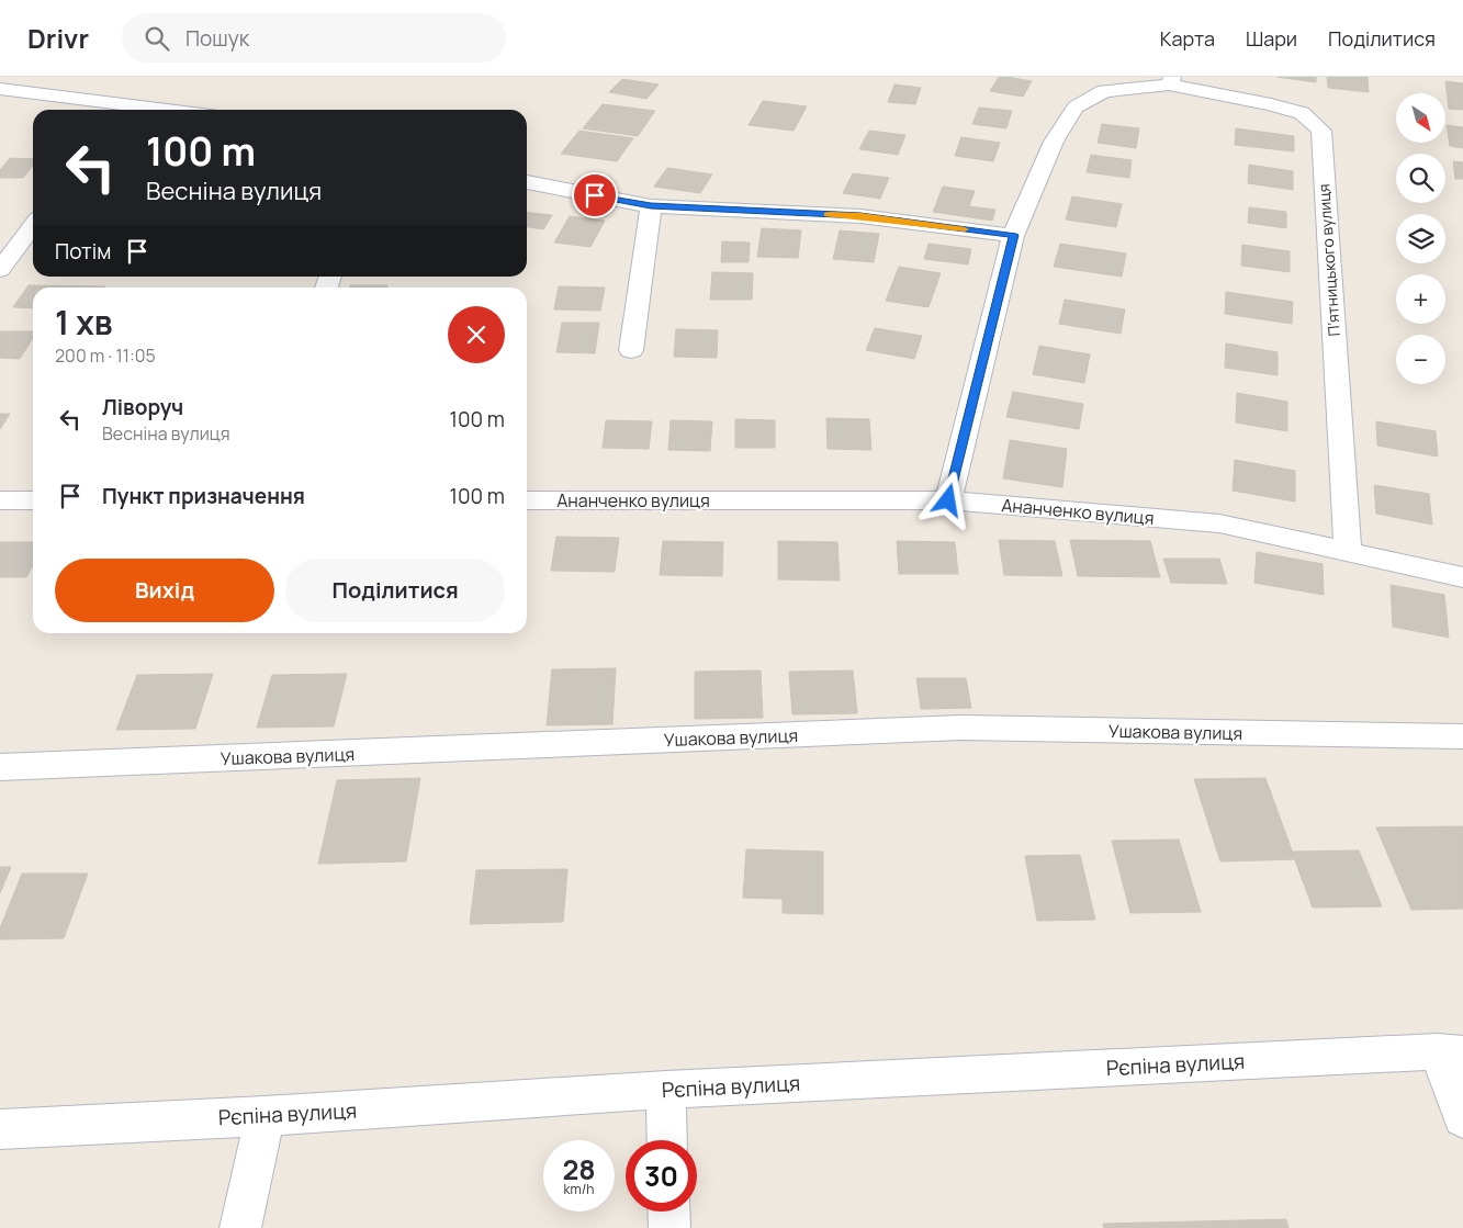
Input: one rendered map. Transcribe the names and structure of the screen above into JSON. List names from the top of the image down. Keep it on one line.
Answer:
{"streets":{"street":["П’ятницького вулиця","Ананченко вулиця","Ушакова вулиця","Рєпіна вулиця"]},"crossings":[["П’ятницького вулиця","Ананченко вулиця"]],"north":"bottom right","page":{"header":"Drivr","search":"Пошук","nav":["Карта","Шари","Поділитися"],"map_buttons":["+","−"],"turn":["100 m","Весніна вулиця"],"then":"Потім","heading":["1 хв","200 m · 11:05"],"list":[{"name":"Ліворуч","note":"Весніна вулиця","value":"100 m"},{"name":"Пункт призначення","value":"100 m"}],"buttons":["Вихід","Поділитися"],"speed":"28 km/h","limit":"30"}}
